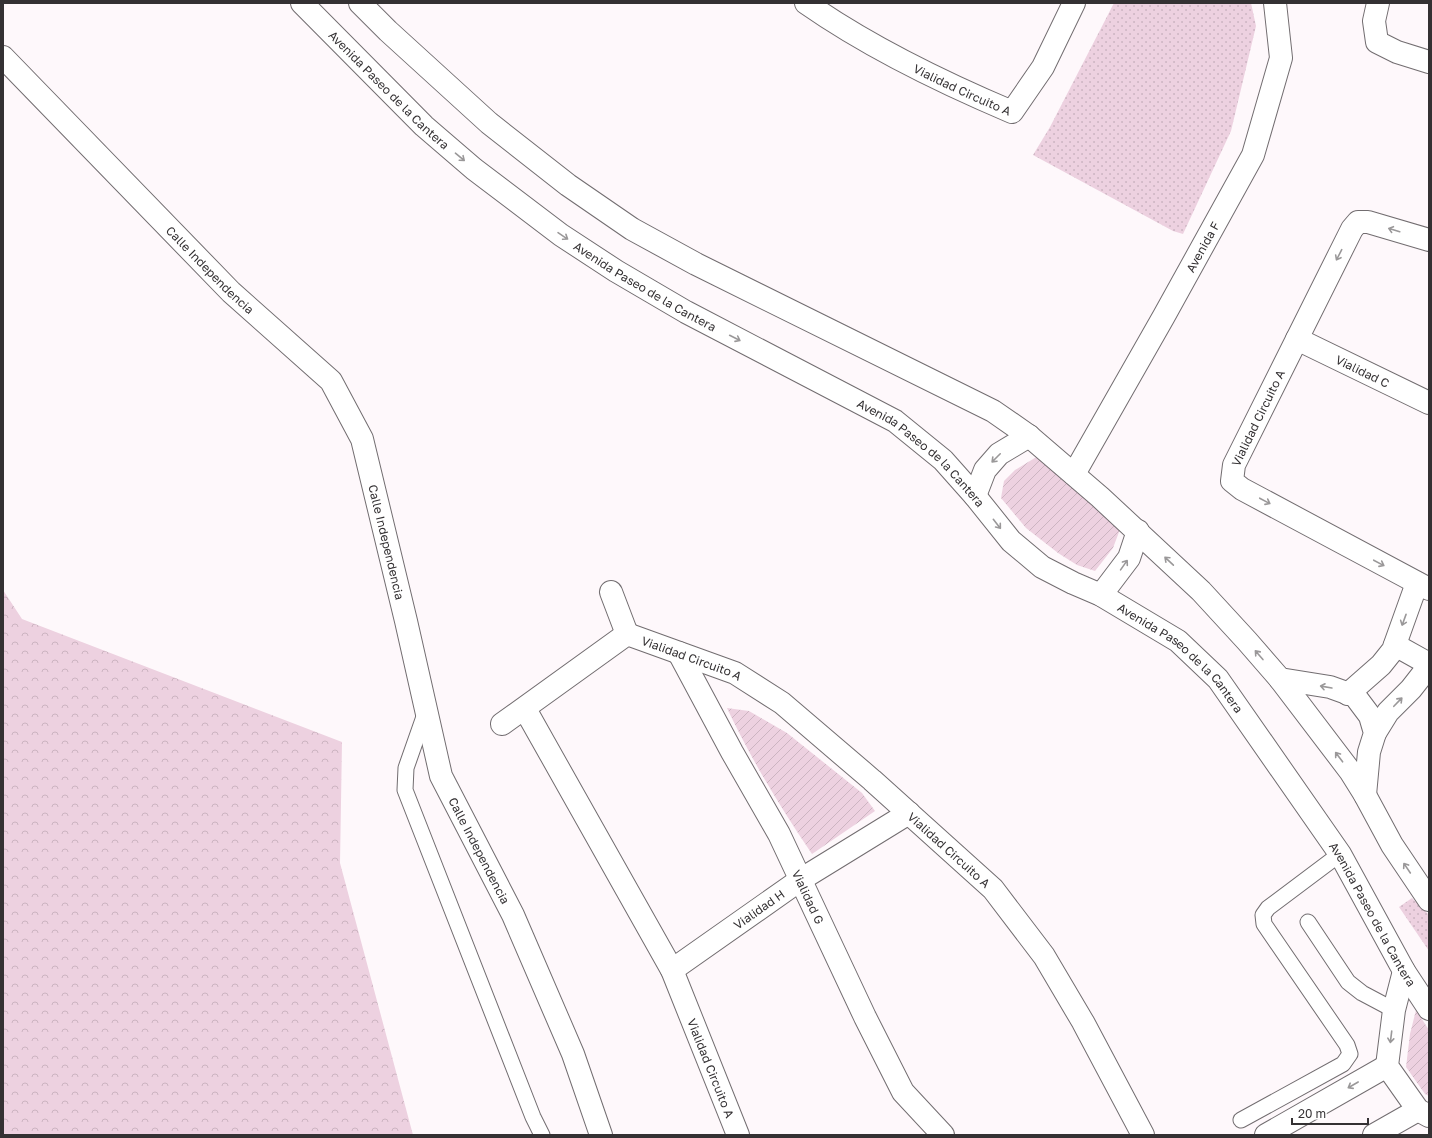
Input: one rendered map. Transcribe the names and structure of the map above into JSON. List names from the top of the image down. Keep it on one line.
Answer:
{"streets":{"street":["Vialidad Circuito A","Avenida Paseo de la Cantera","Avenida F","Calle Independencia","Vialidad C","Vialidad G","Vialidad H"]},"crossings":[["Vialidad Circuito A","Vialidad C"],["Vialidad Circuito A","Vialidad G"],["Vialidad Circuito A","Vialidad H"],["Vialidad G","Vialidad H"]],"scale_bar":"20 m"}
